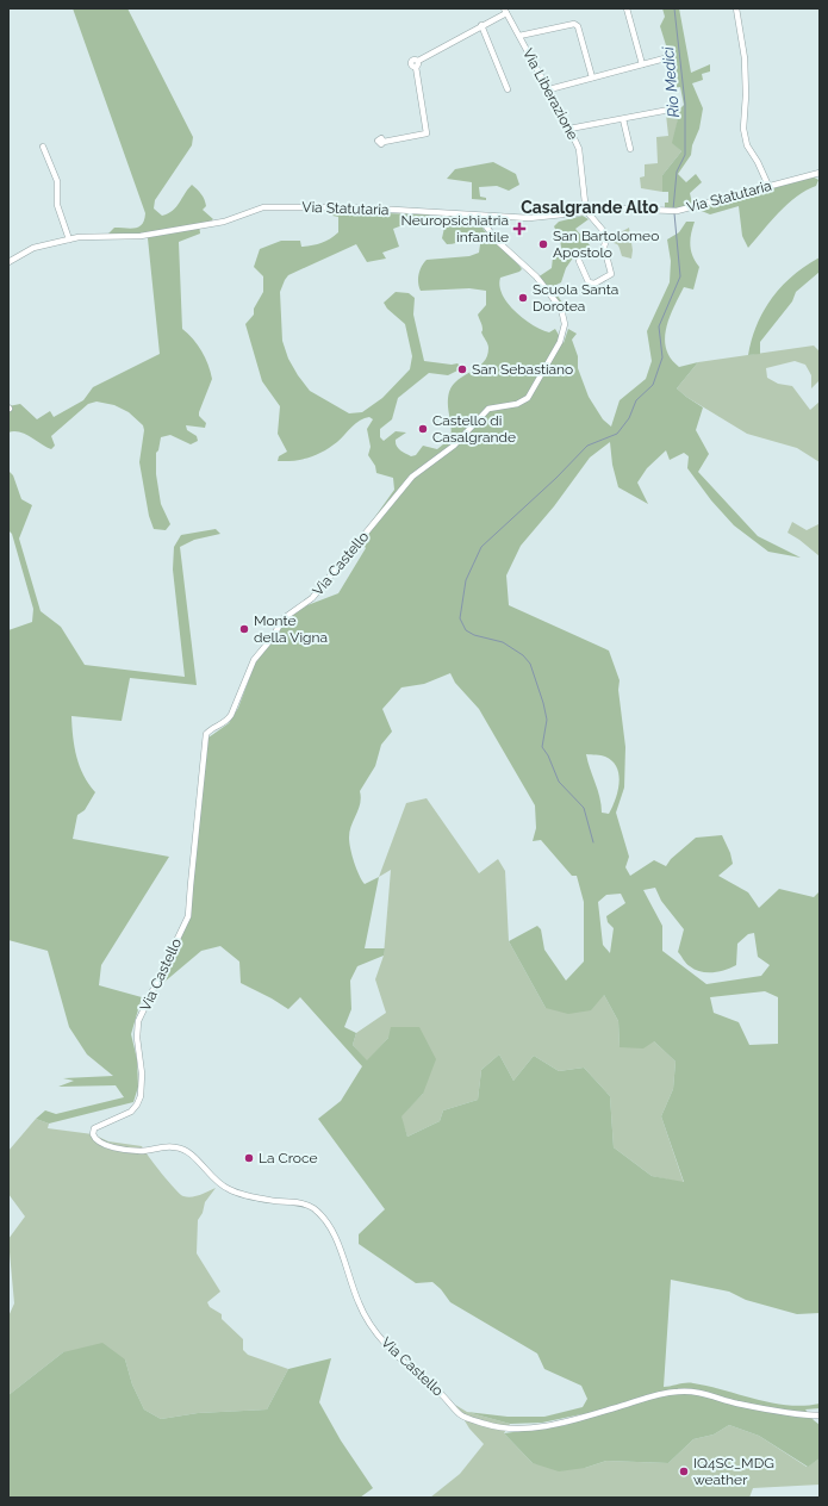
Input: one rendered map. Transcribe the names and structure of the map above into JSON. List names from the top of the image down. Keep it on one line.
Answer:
{"streets":{"street":["Via Liberazione","Via Statutaria","Via Castello"]},"crossings":[["Via Liberazione","Via Statutaria"],["Via Statutaria","Via Castello"]],"districts":["Casalgrande Alto"],"water":["Rio Medici"],"places":{"health":["Neuropsichiatria infantile"],"other":["San Bartolomeo Apostolo","Scuola Santa Dorotea","San Sebastiano","Castello di Casalgrande","Monte della Vigna","La Croce","IQ4SC_MDG weather"]}}
